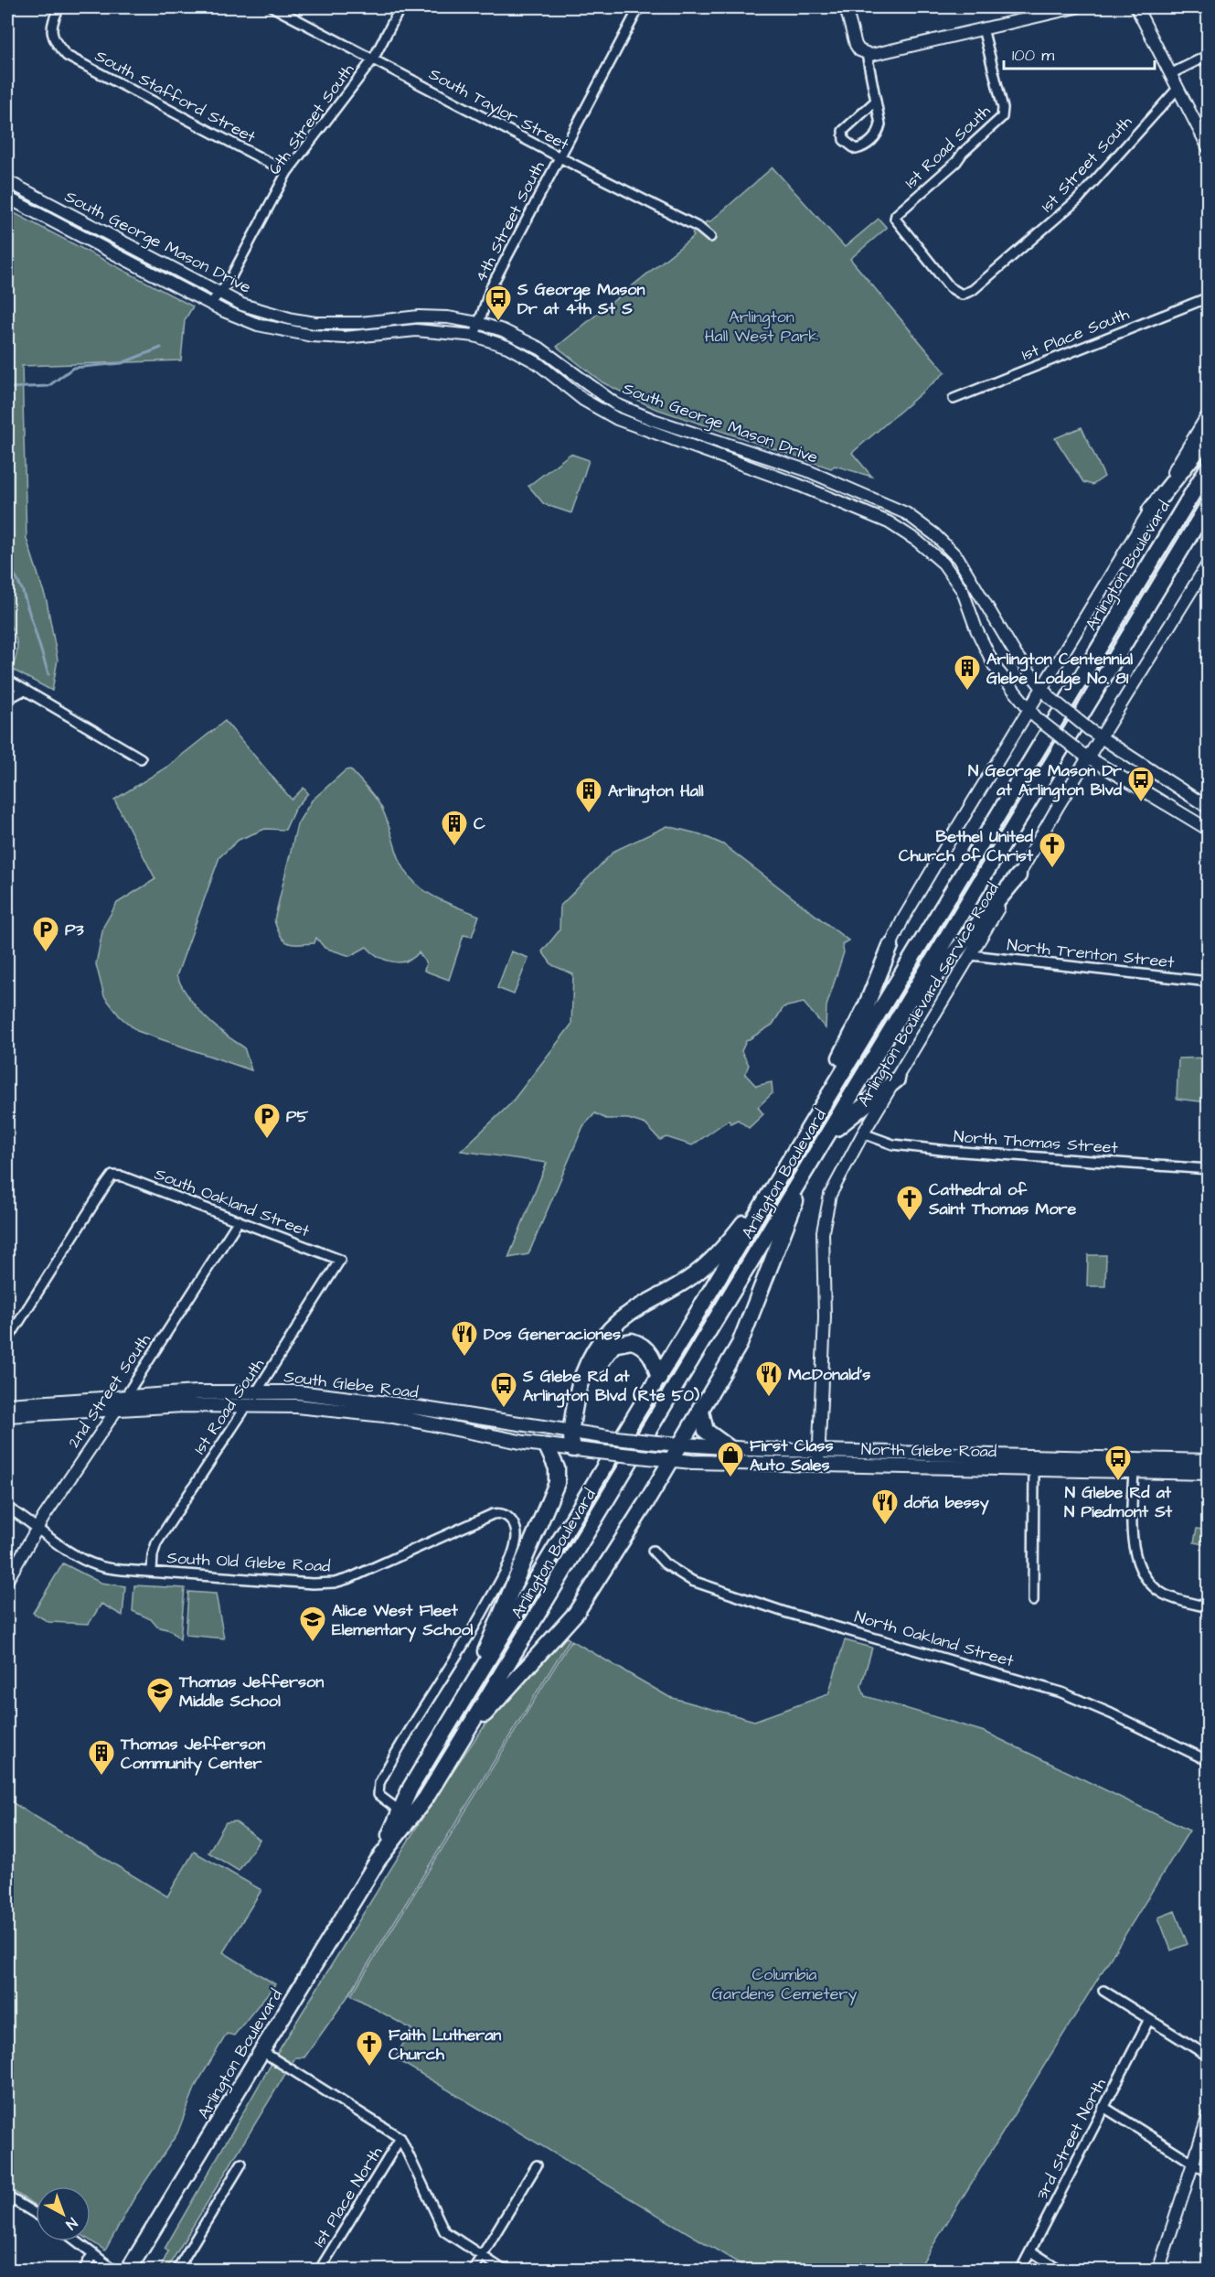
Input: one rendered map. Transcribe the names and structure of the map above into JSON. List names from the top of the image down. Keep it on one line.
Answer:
{"streets":{"highway":["Arlington Boulevard"],"main road":["South George Mason Drive","Arlington Boulevard Service Road","South Glebe Road","2nd Street South","North Glebe Road"],"street":["South Stafford Street","South Taylor Street","6th Street South","1st Road South","1st Street South","4th Street South","1st Place South","North Trenton Street","North Thomas Street","South Oakland Street","South Old Glebe Road","North Oakland Street","3rd Street North","1st Place North"]},"crossings":[["South Stafford Street","6th Street South"],["South Taylor Street","6th Street South"],["South Taylor Street","4th Street South"],["6th Street South","South George Mason Drive"],["1st Road South","1st Street South"],["1st Road South","South Oakland Street"],["1st Road South","South Glebe Road"],["1st Road South","South Old Glebe Road"],["4th Street South","South George Mason Drive"],["South George Mason Drive","Arlington Boulevard Service Road"],["Arlington Boulevard","South Old Glebe Road"],["North Trenton Street","Arlington Boulevard Service Road"],["Arlington Boulevard Service Road","North Thomas Street"],["Arlington Boulevard Service Road","North Glebe Road"],["South Oakland Street","2nd Street South"],["South Glebe Road","2nd Street South"],["South Glebe Road","North Glebe Road"],["2nd Street South","South Old Glebe Road"]],"parks":["Arlington Hall West Park","Columbia Gardens Cemetery"],"places":{"bus stop":["S George Mason Dr at 4th St S","N George Mason Dr at Arlington Blvd","S Glebe Rd at Arlington Blvd (Rte 50)","N Glebe Rd at N Piedmont St"],"building":["Arlington Centennial Glebe Lodge No. 81","Arlington Hall","C","Thomas Jefferson Community Center"],"church":["Bethel United Church of Christ","Cathedral of Saint Thomas More","Faith Lutheran Church"],"parking":["P3","P5"],"restaurant":["Dos Generaciones","McDonald's","doña bessy"],"shop":["First Class Auto Sales"],"school or university":["Alice West Fleet Elementary School","Thomas Jefferson Middle School"]},"scale_bar":"100 m","north":"bottom right"}
